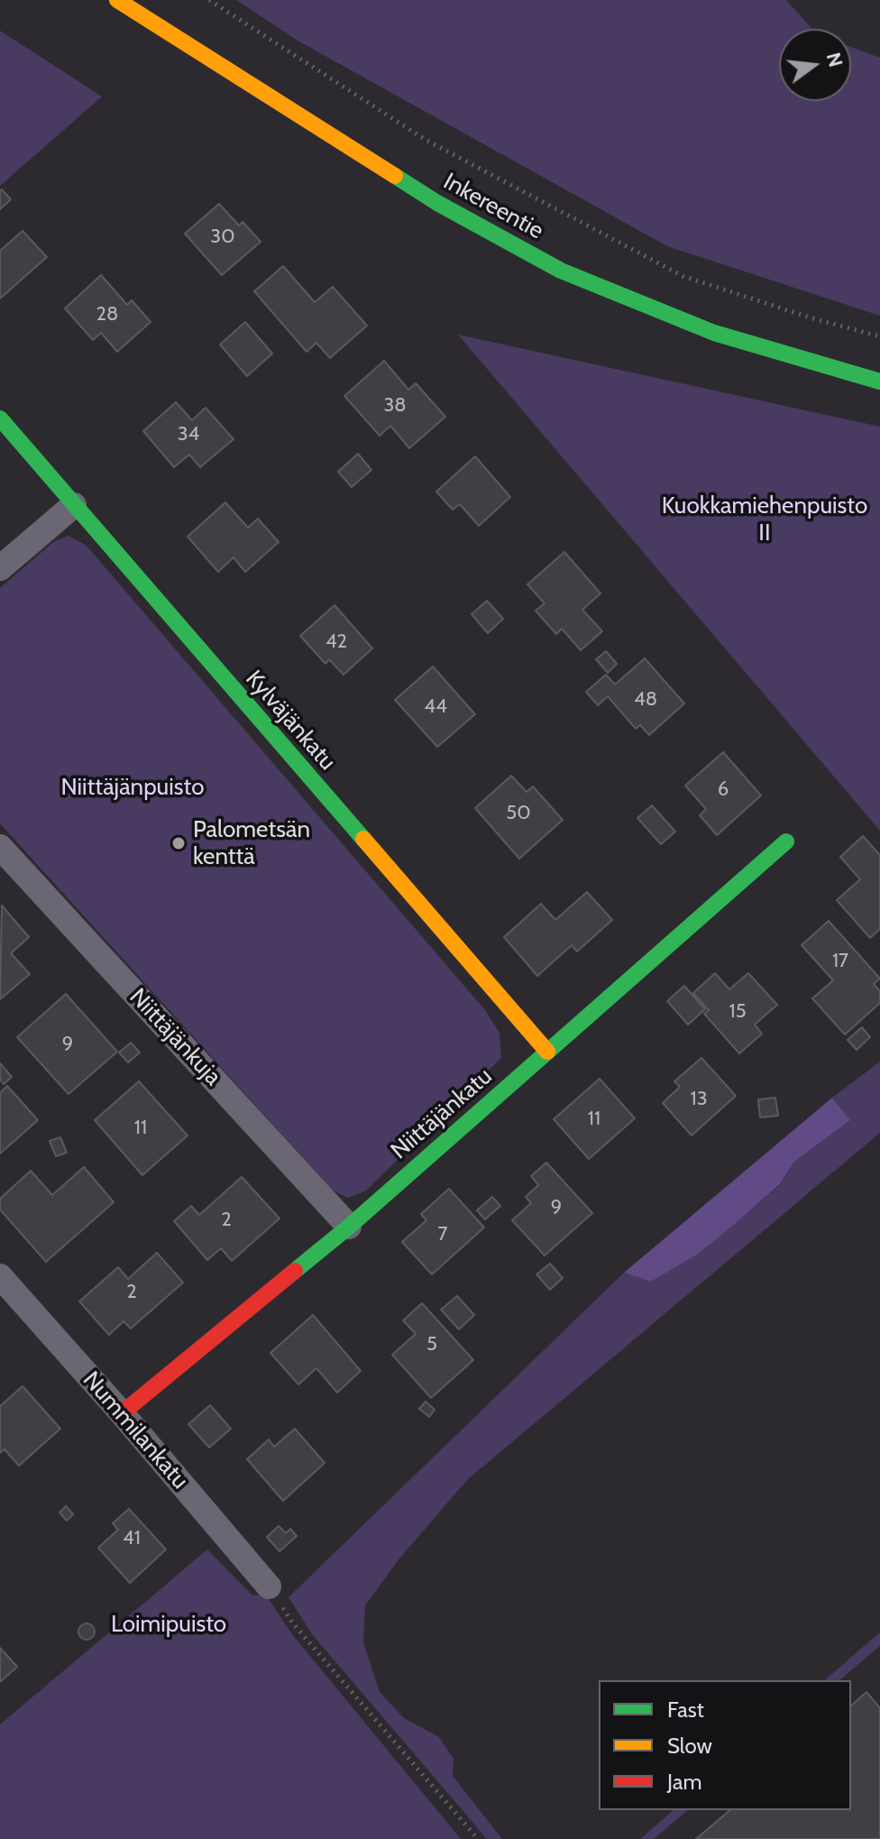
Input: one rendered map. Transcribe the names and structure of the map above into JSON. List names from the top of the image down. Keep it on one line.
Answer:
{"streets":{"street":["Inkereentie","Kylväjänkatu","Niittäjänkuja","Niittäjänkatu","Nummilankatu"]},"crossings":[["Kylväjänkatu","Niittäjänkatu"],["Niittäjänkuja","Niittäjänkatu"],["Niittäjänkatu","Nummilankatu"]],"parks":["Kuokkamiehenpuisto II","Niittäjänpuisto","Loimipuisto"],"places":["Palometsän kenttä"],"house_numbers":["30","28","38","34","42","48","44","6","50","17","15","9","13","11","11","9","2","7","2","5","41"],"legend":["Fast","Slow","Jam"],"north":"right"}
